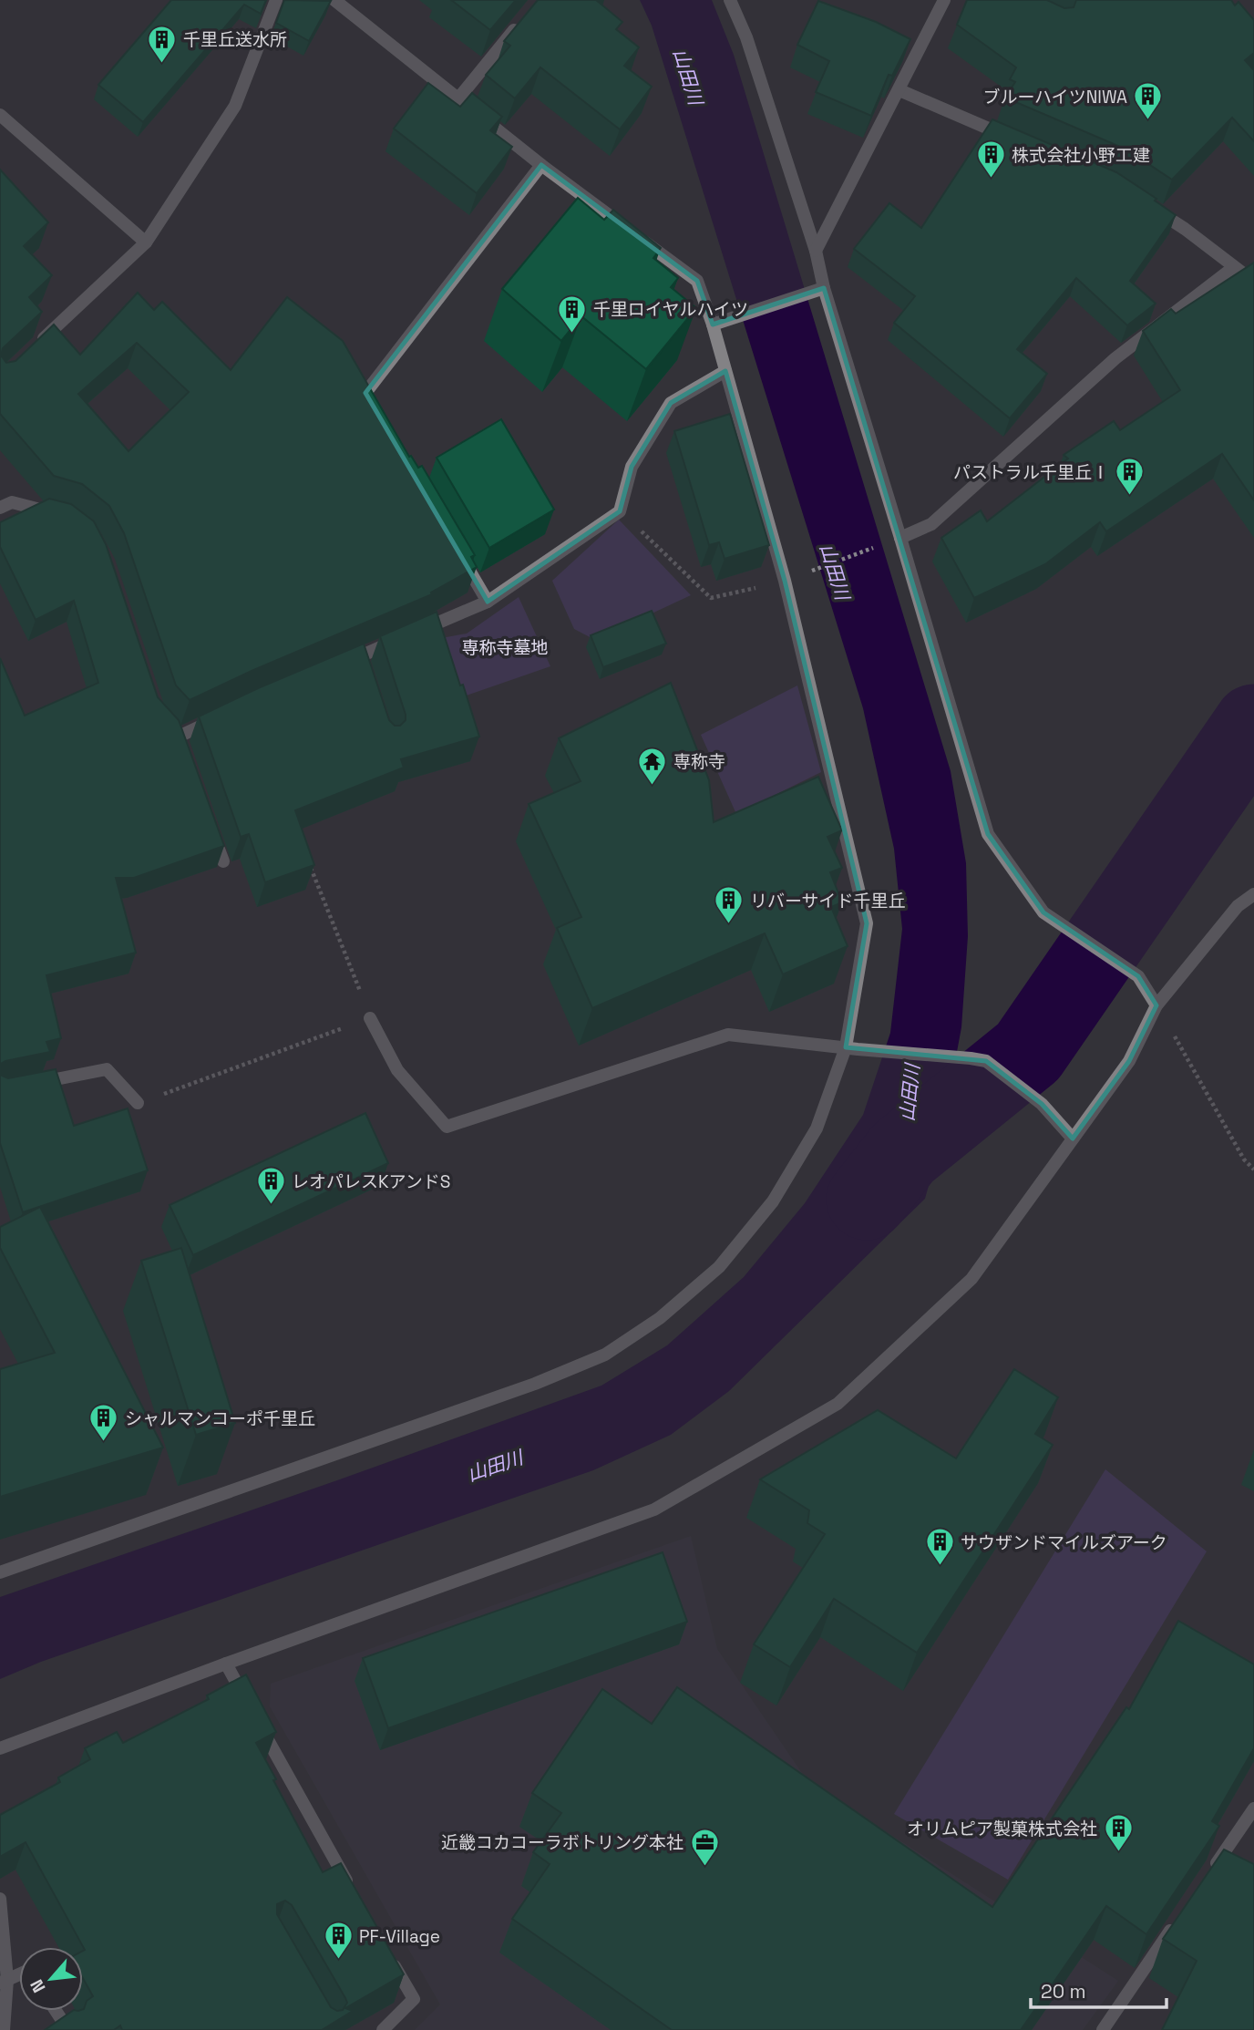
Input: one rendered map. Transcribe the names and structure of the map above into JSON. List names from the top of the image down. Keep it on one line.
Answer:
{"water":["山田川"],"parks":["専称寺墓地"],"places":{"building":["千里丘送水所","ブルーハイツNIWA","株式会社小野工建","千里ロイヤルハイツ","パストラル千里丘Ⅰ","リバーサイド千里丘","レオパレスKアンドS","シャルマンコーポ千里丘","サウザンドマイルズアーク","オリムピア製菓株式会社","PF-Village"],"temple":["専称寺"],"office":["近畿コカコーラボトリング本社"]},"scale_bar":"20 m","north":"bottom left"}
